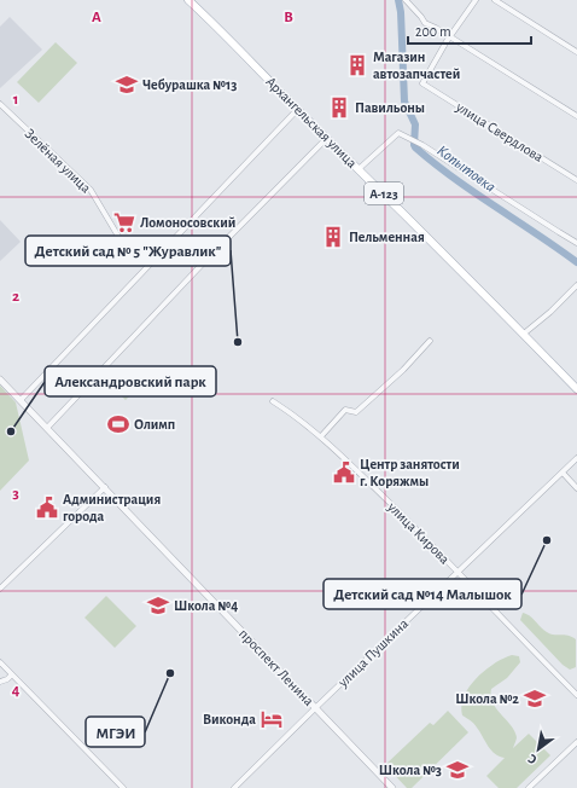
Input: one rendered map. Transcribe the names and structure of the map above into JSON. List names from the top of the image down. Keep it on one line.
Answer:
{"streets":{"main road":["Архангельская улица","А-123"],"street":["улица Свердлова","Зелёная улица","улица Кирова","улица Пушкина","проспект Ленина"]},"crossings":[["улица Кирова","улица Пушкина"],["улица Пушкина","проспект Ленина"]],"water":["Копытовка"],"places":{"building":["Магазин автозапчастей","Павильоны","Пельменная"],"school or university":["Чебурашка №13","Школа №4","Школа №2","Школа №3"],"supermarket":["Ломоносовский"],"other":["Детский сад № 5 \"Журавлик\"","Александровский парк","Детский сад №14 Малышок","МГЭИ"],"sports":["Олимп"],"public building":["Центр занятости г. Коряжмы","Администрация города"],"hotel":["Виконда"]},"scale_bar":"200 m","north":"bottom left","grid":{"columns":["A","B"],"rows":["1","2","3","4"]}}
